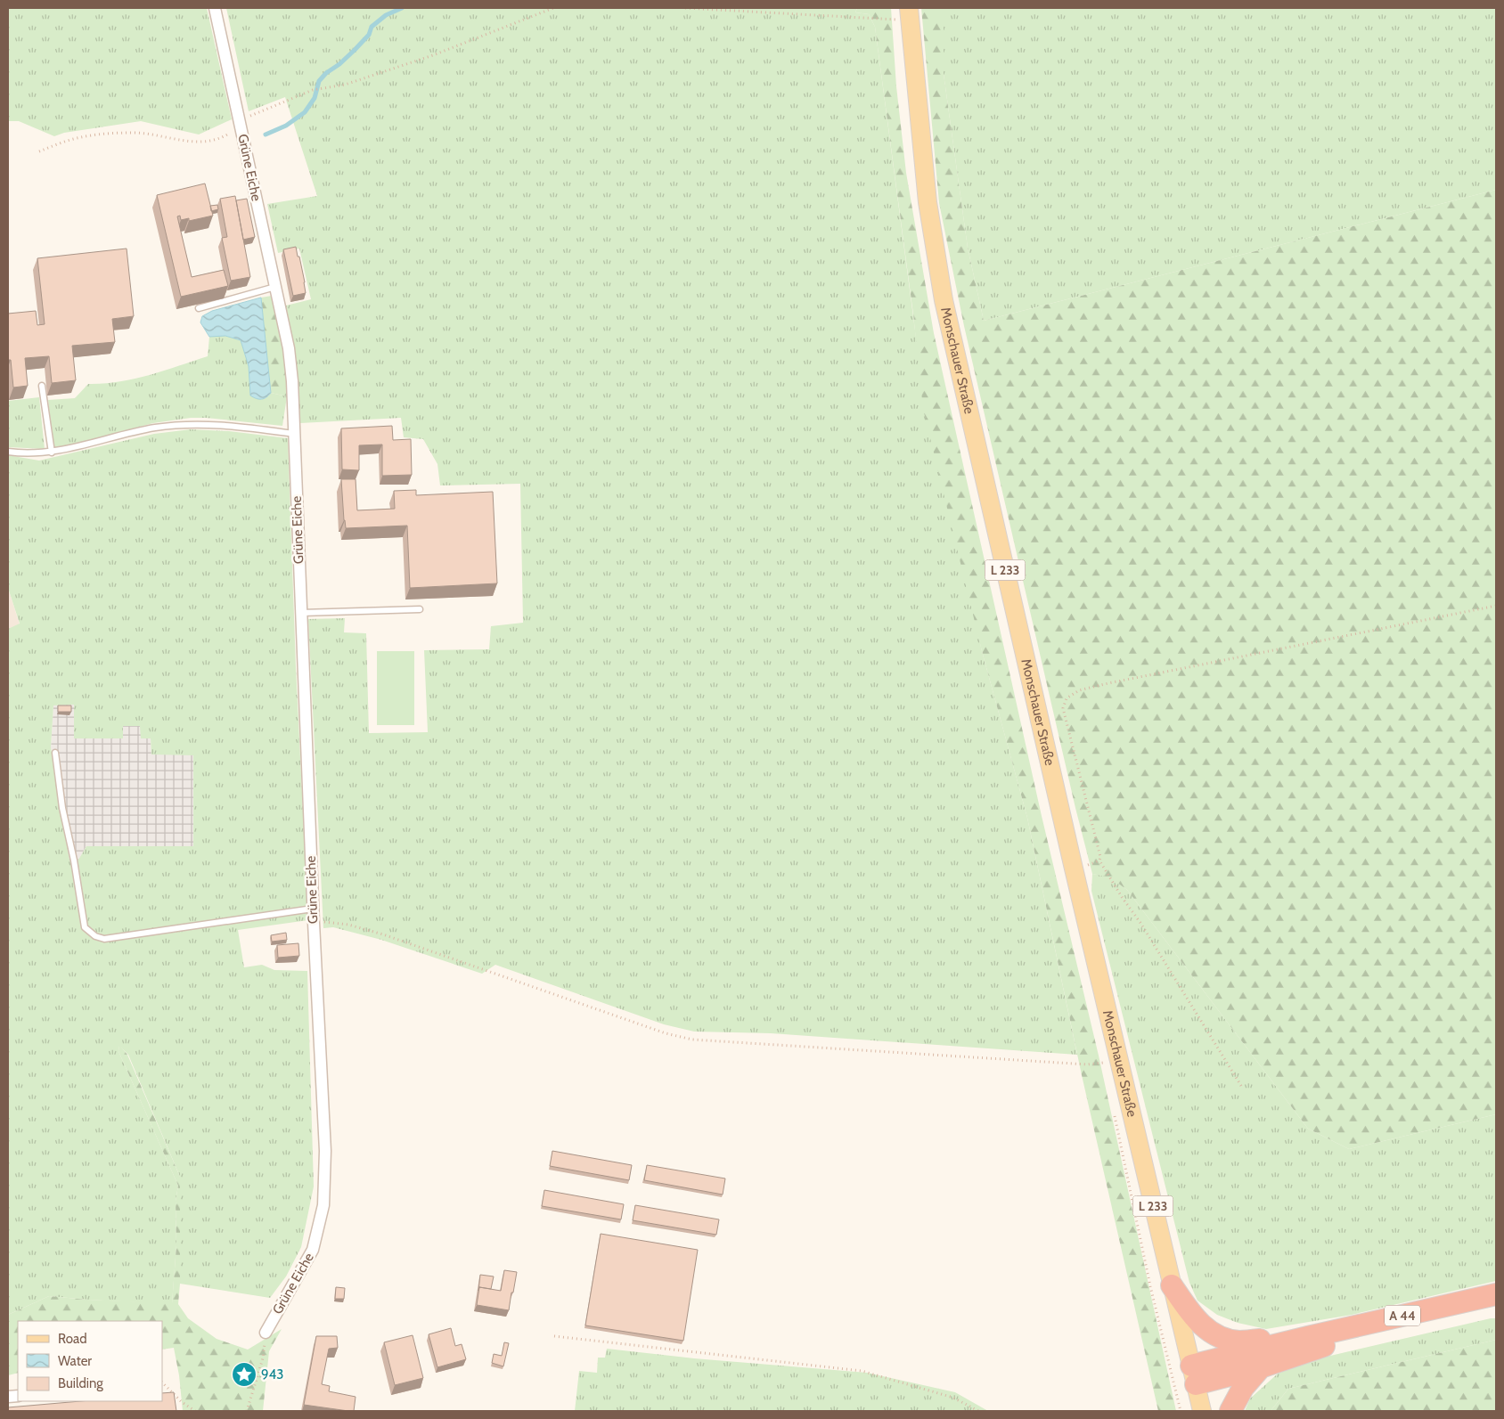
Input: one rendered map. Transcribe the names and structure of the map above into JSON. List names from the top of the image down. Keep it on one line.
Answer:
{"streets":{"highway":["A 44"],"main road":["Monschauer Straße","L 233"],"street":["Grüne Eiche"]},"places":{"place":["943"]},"legend":["Road","Water","Building"]}
